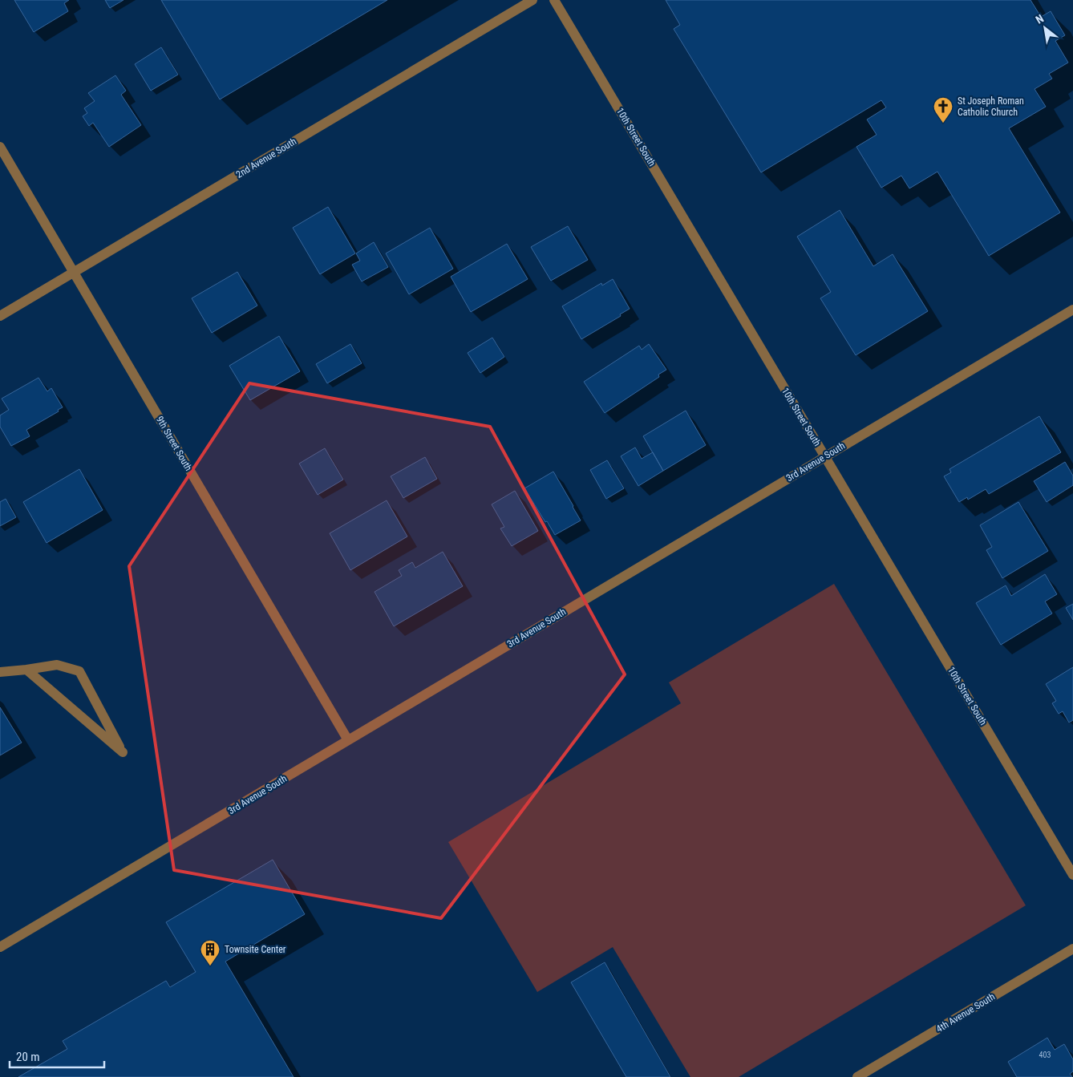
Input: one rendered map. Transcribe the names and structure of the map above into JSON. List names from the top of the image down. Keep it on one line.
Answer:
{"streets":{"street":["10th Street South","2nd Avenue South","9th Street South","3rd Avenue South","4th Avenue South"]},"crossings":[["10th Street South","3rd Avenue South"],["2nd Avenue South","9th Street South"],["9th Street South","3rd Avenue South"]],"places":{"church":["St Joseph Roman Catholic Church"],"building":["Townsite Center"]},"house_numbers":["403"],"scale_bar":"20 m","north":"top left"}
